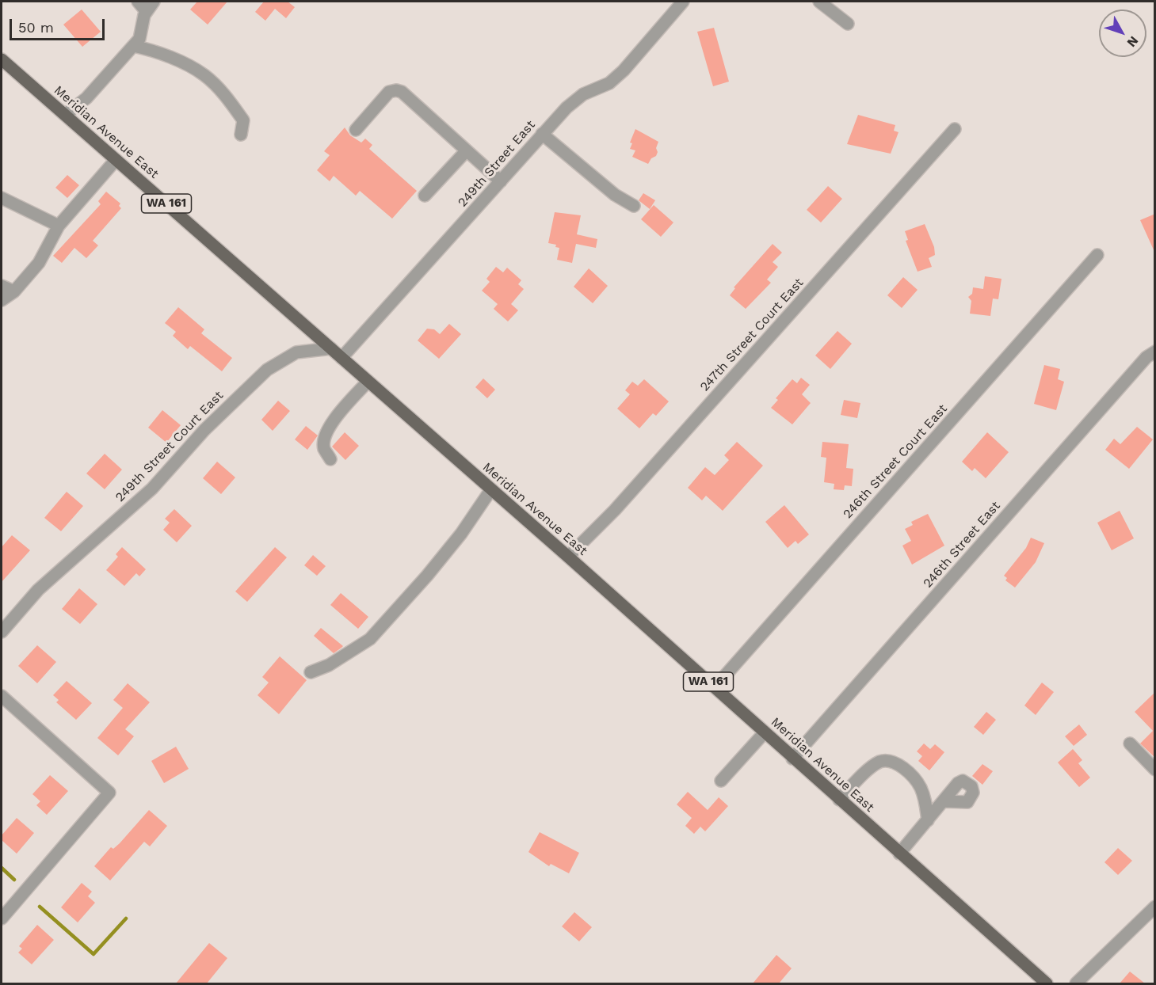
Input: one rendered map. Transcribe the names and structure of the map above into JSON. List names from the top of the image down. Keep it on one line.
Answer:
{"streets":{"main road":["Meridian Avenue East","WA 161"],"street":["249th Street East","247th Street Court East","249th Street Court East","246th Street Court East","246th Street East"]},"crossings":[["Meridian Avenue East","249th Street East"],["Meridian Avenue East","247th Street Court East"],["Meridian Avenue East","249th Street Court East"],["Meridian Avenue East","246th Street Court East"],["Meridian Avenue East","246th Street East"]],"scale_bar":"50 m","north":"bottom right"}
